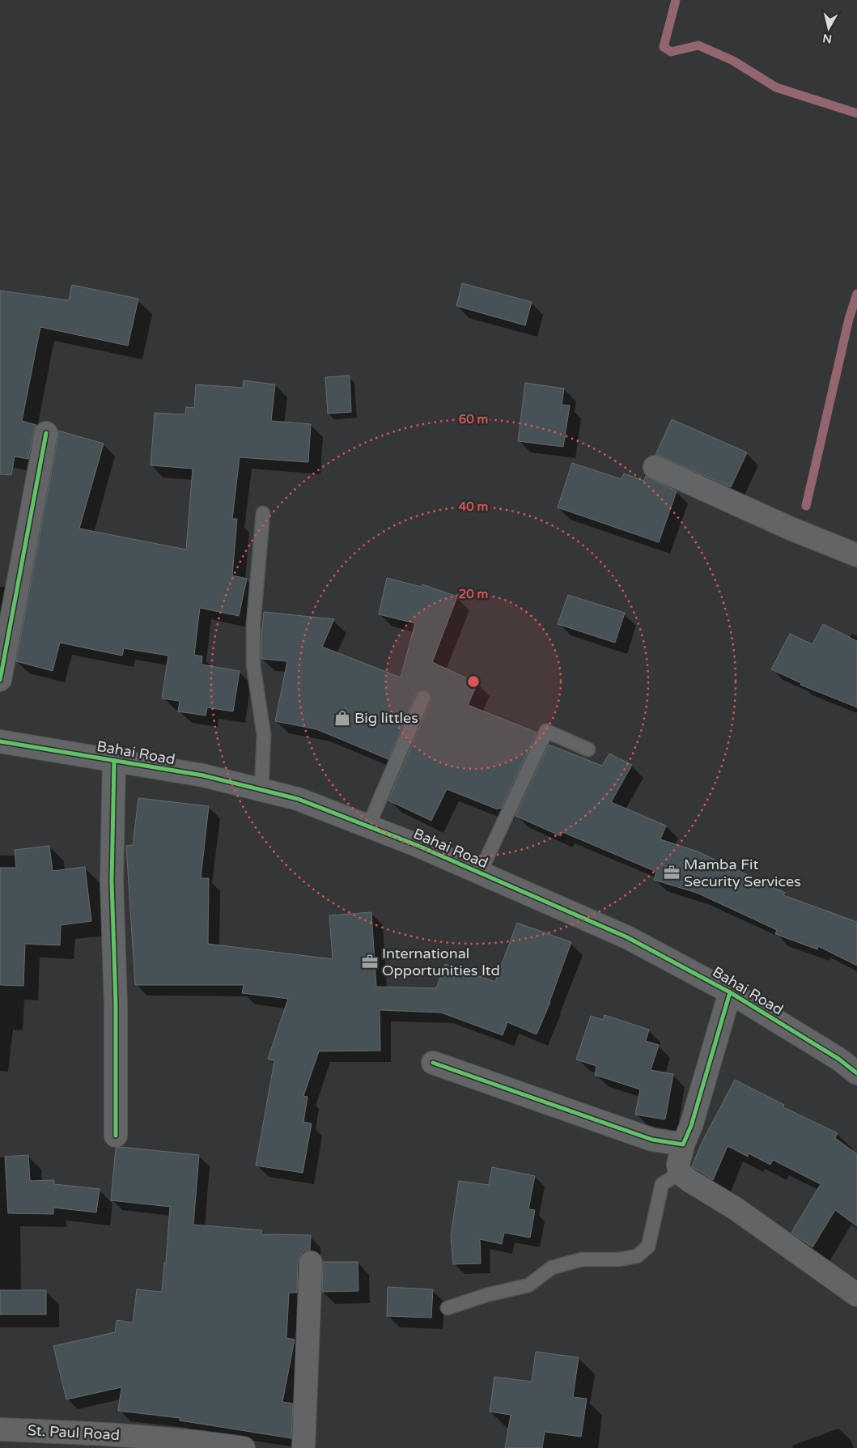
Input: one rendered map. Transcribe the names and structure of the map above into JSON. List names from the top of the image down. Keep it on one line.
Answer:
{"streets":{"street":["Bahai Road","St. Paul Road"]},"places":{"shop":["Big littles"],"office":["Mamba Fit Security Services","International Opportunities ltd"]},"north":"bottom","rings":["60 m","40 m","20 m"]}
